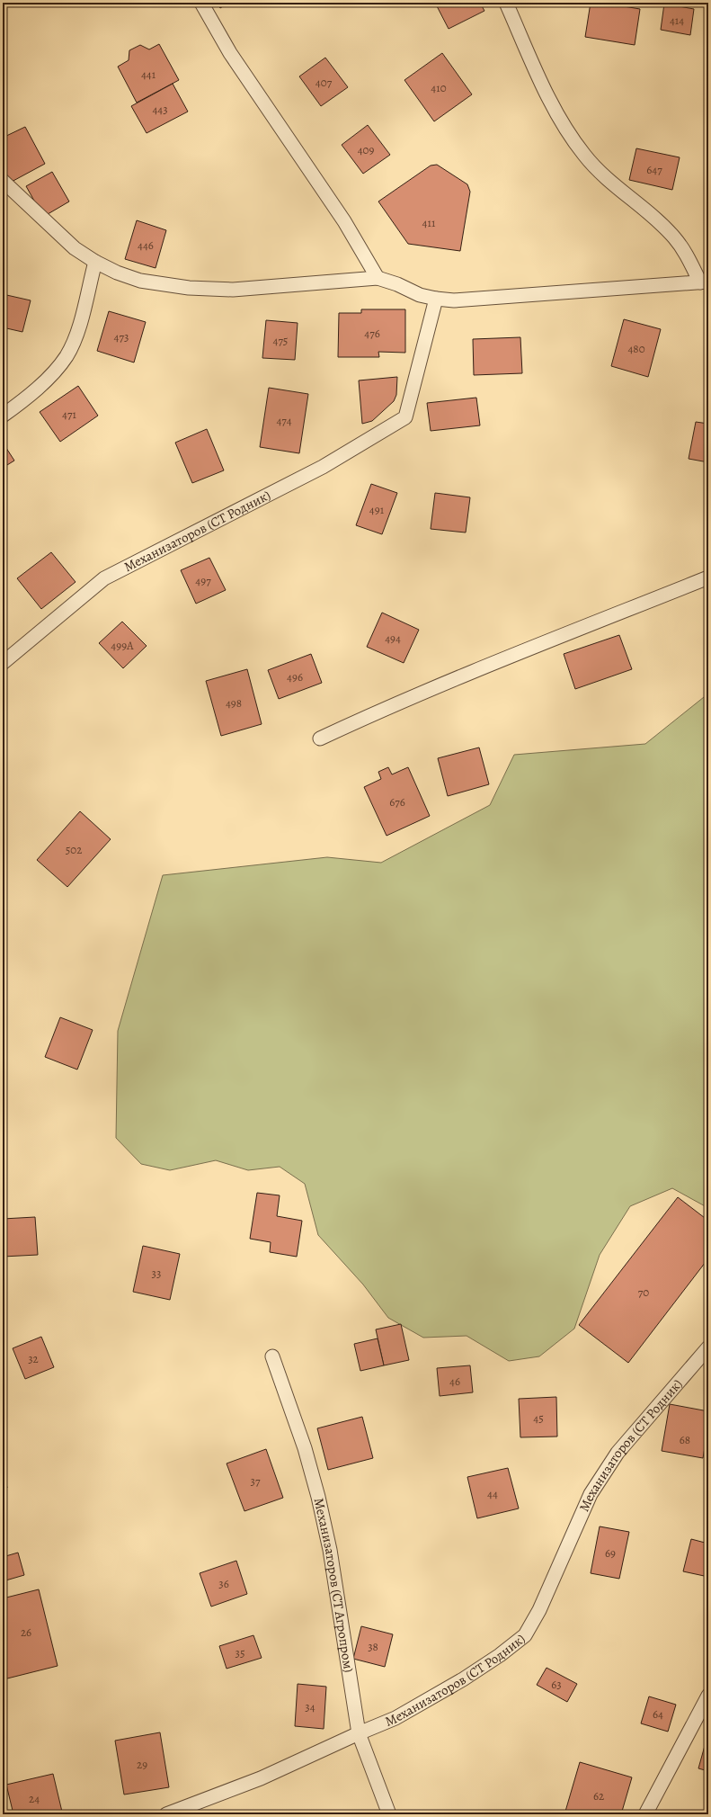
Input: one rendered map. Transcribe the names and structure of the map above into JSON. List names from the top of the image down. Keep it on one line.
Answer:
{"streets":{"lane":["Механизаторов (СТ Родник)","Механизаторов (СТ Агропром)"]},"crossings":[["Механизаторов (СТ Родник)","Механизаторов (СТ Агропром)"]],"house_numbers":["414","441","407","410","443","409","647","411","446","476","473","475","480","471","474","491","497","494","499А","496","498","676","502","33","70","32","46","45","68","37","44","69","36","26","38","35","63","34","64","29","62","24"]}
